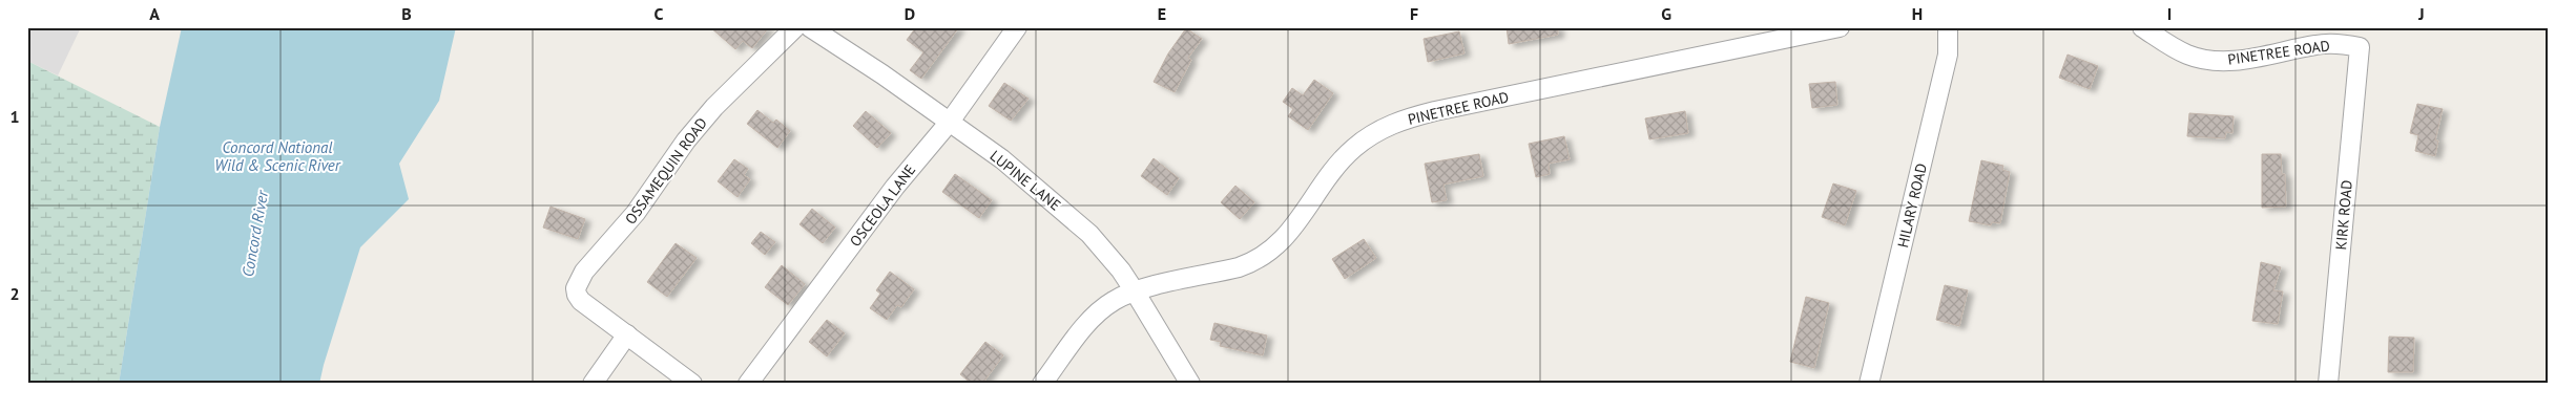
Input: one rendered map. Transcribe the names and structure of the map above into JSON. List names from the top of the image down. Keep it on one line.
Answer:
{"streets":{"street":["PINETREE ROAD","OSSAMEQUIN ROAD","LUPINE LANE","OSCEOLA LANE","HILARY ROAD","KIRK ROAD"]},"crossings":[["PINETREE ROAD","LUPINE LANE"],["PINETREE ROAD","KIRK ROAD"],["LUPINE LANE","OSCEOLA LANE"]],"water":["Concord National Wild & Scenic River","Concord River"],"grid":{"columns":["A","B","C","D","E","F","G","H","I","J"],"rows":["1","2"]}}
